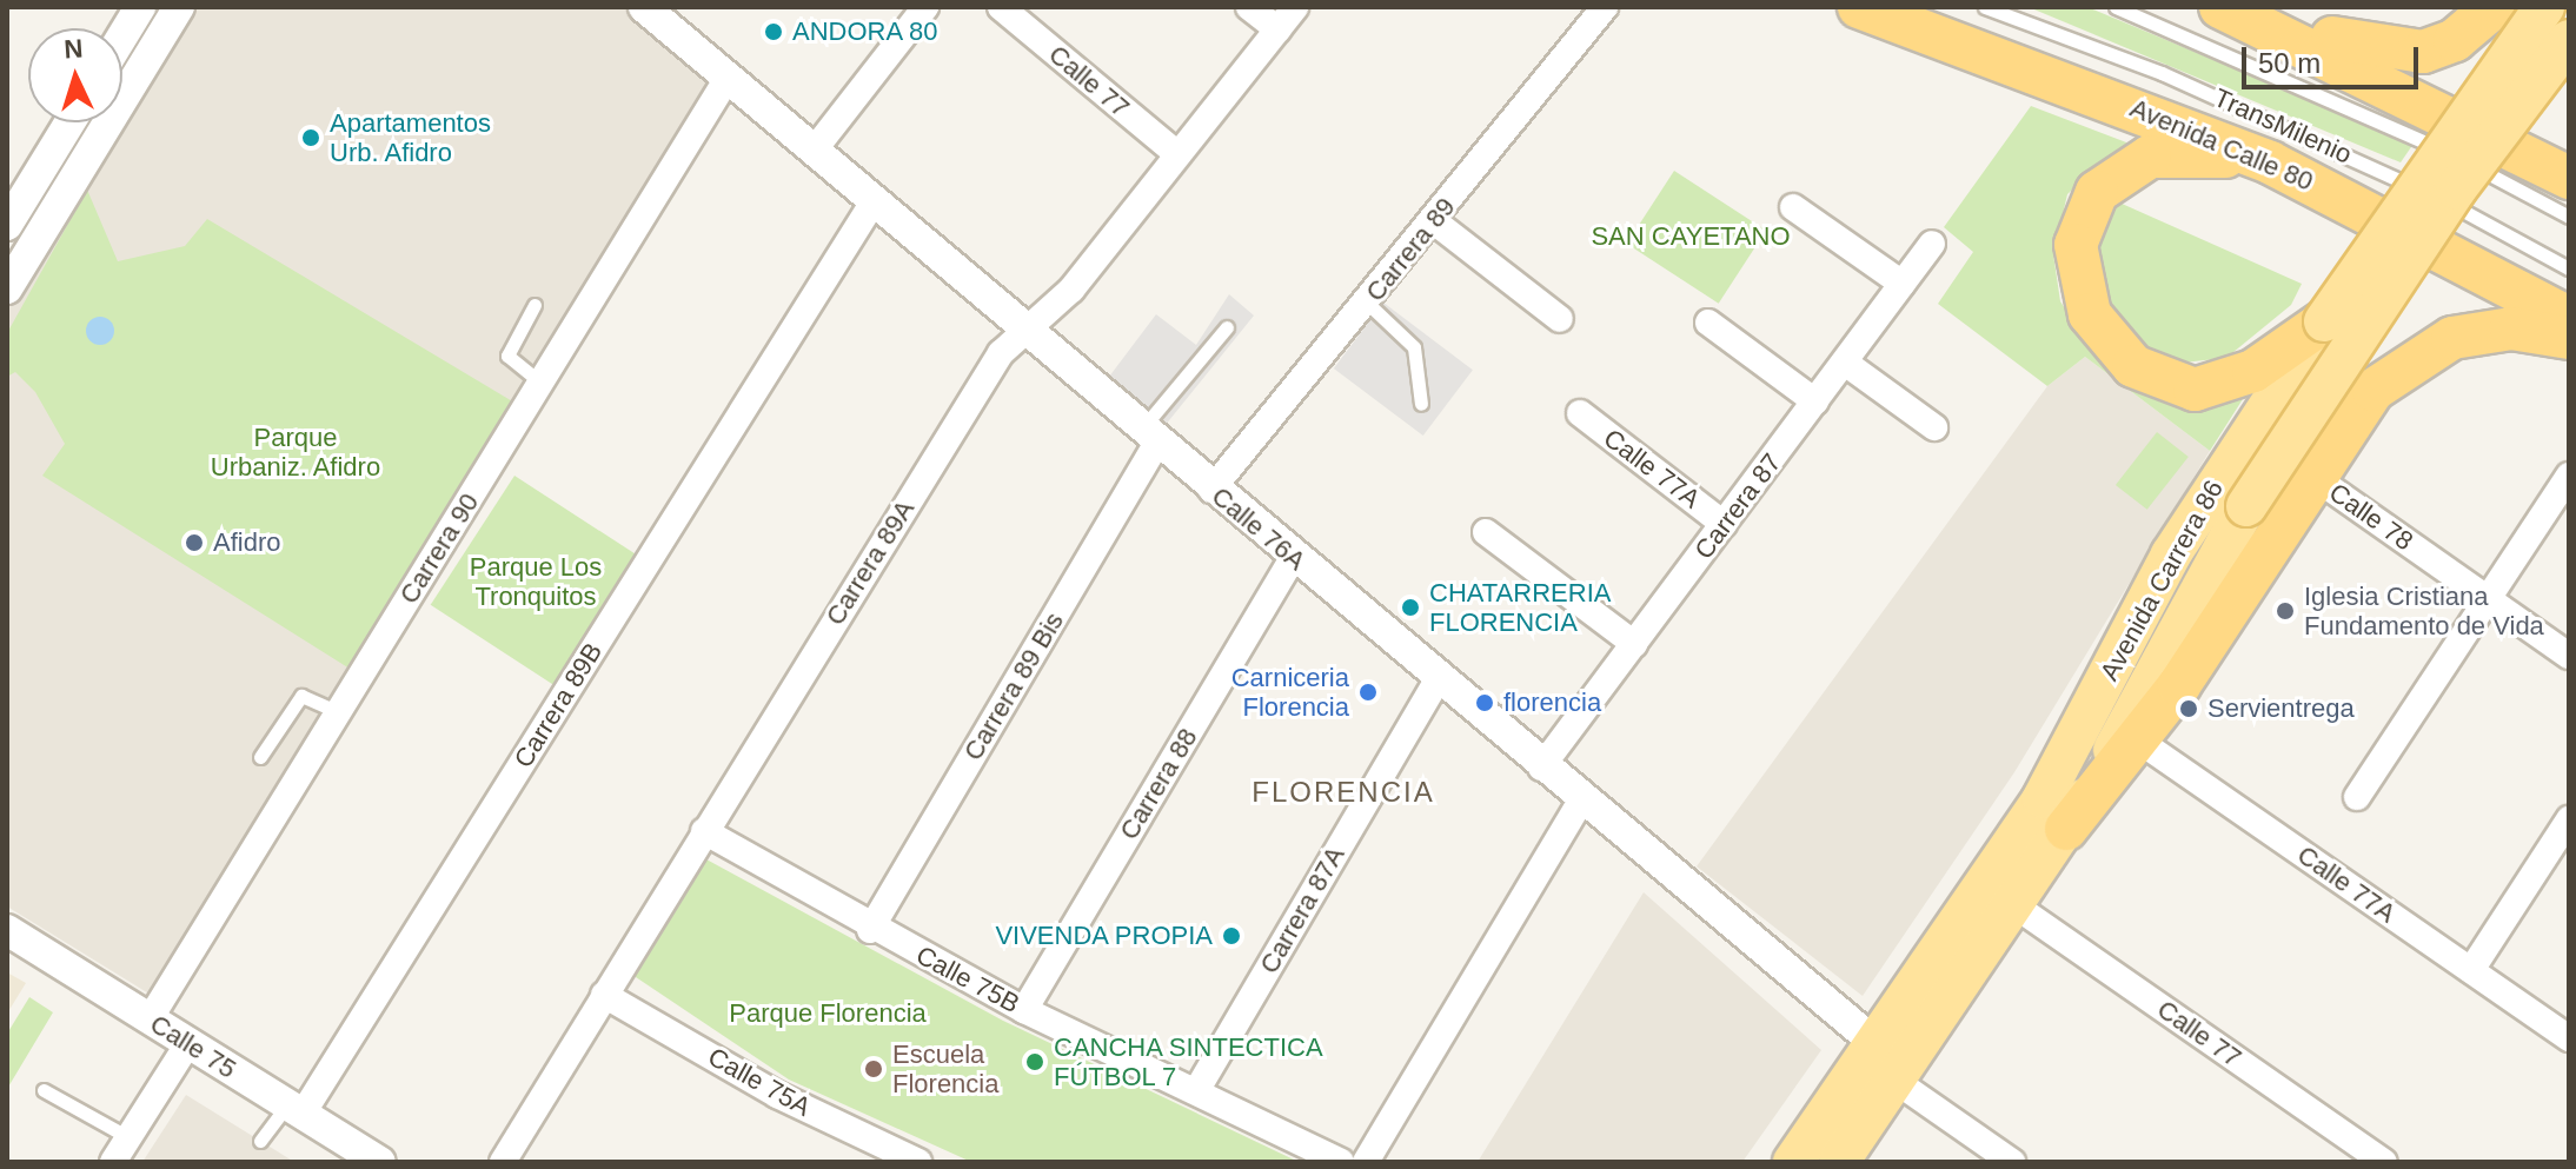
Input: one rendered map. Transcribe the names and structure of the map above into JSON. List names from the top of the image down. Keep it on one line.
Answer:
{"streets":{"highway":["Avenida Calle 80"],"main road":["Avenida Carrera 86"],"street":["Calle 77","Carrera 89","Calle 77A","Carrera 87","Calle 78","Calle 76A","Carrera 90","Carrera 89A","Carrera 89 Bis","Carrera 89B","Carrera 88","Carrera 87A","Calle 75B","Calle 75","Calle 75A"],"lane":["TransMilenio"]},"crossings":[["Calle 77","Carrera 89A"],["Carrera 89","Calle 76A"],["Calle 77A","Carrera 87"],["Calle 77A","Avenida Carrera 86"],["Carrera 87","Calle 76A"],["Calle 76A","Carrera 90"],["Calle 76A","Carrera 89A"],["Calle 76A","Avenida Carrera 86"],["Calle 76A","Carrera 89 Bis"],["Calle 76A","Carrera 89B"],["Calle 76A","Carrera 88"],["Calle 76A","Carrera 87A"],["Carrera 90","Calle 75"],["Carrera 89A","Calle 75B"],["Carrera 89A","Calle 75A"],["Carrera 89 Bis","Calle 75B"],["Carrera 89B","Calle 75"],["Carrera 88","Calle 75B"],["Carrera 87A","Calle 75B"]],"districts":["FLORENCIA"],"parks":["SAN CAYETANO","Parque Urbaniz. Afidro","Parque Los Tronquitos","Parque Florencia"],"places":["ANDORA 80","Apartamentos Urb. Afidro","Afidro","CHATARRERIA FLORENCIA","Iglesia Cristiana Fundamento de Vida","Carniceria Florencia","florencia","Servientrega","VIVENDA PROPIA","CANCHA SINTECTICA FÚTBOL 7","Escuela Florencia"],"scale_bar":"50 m","north":"top"}
